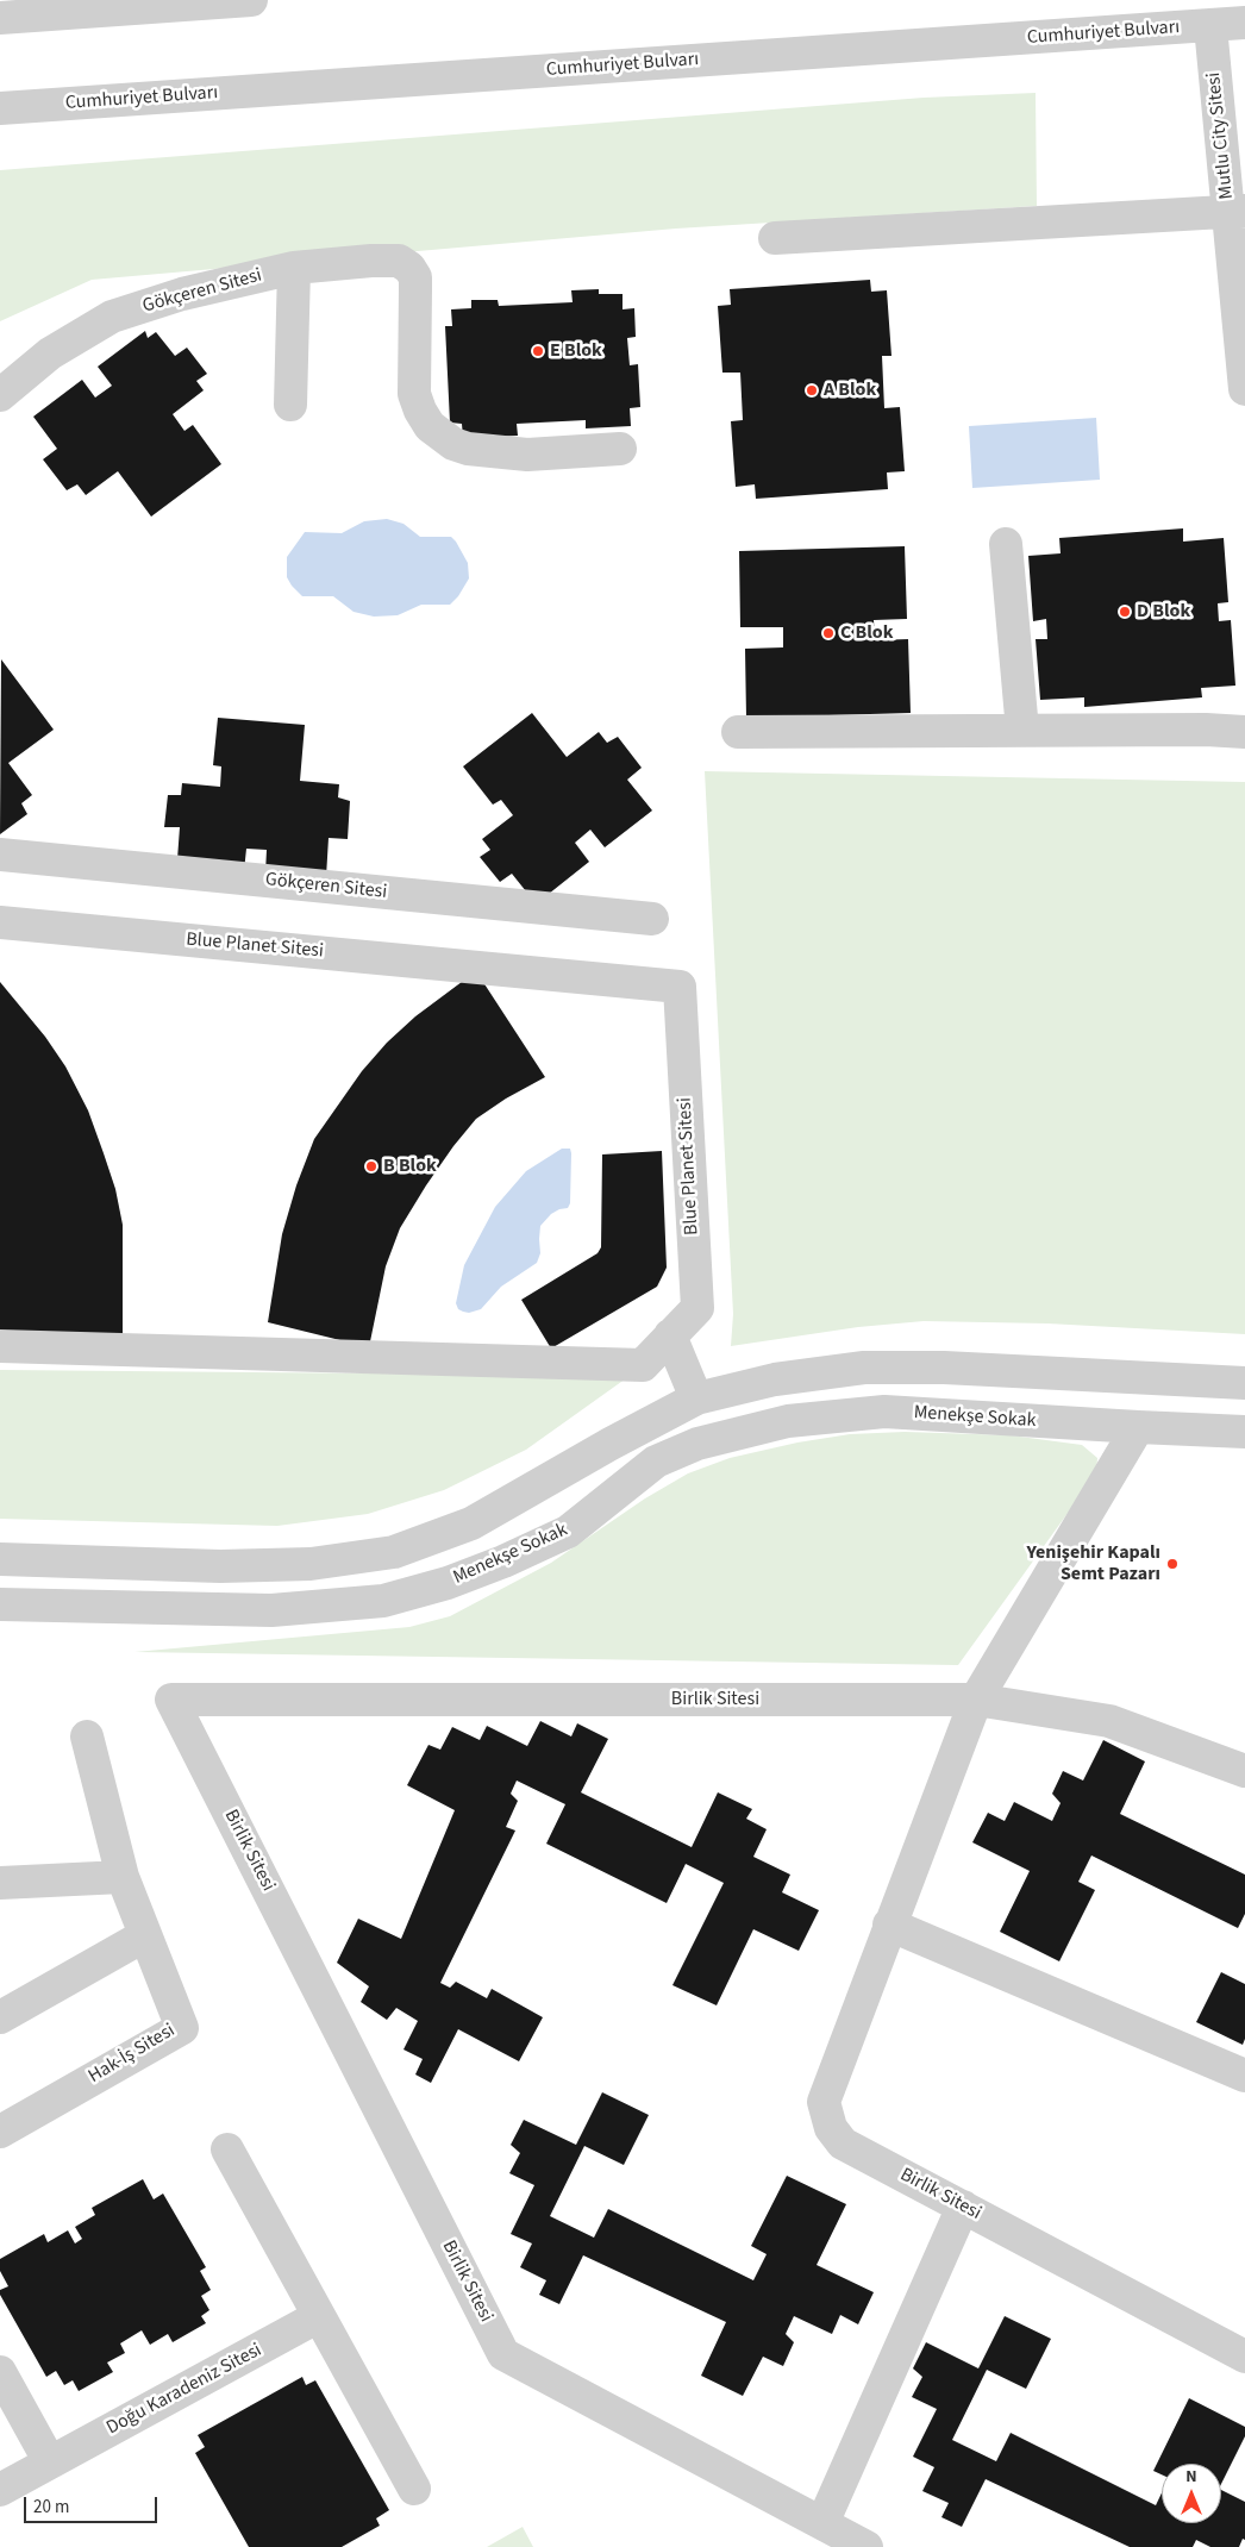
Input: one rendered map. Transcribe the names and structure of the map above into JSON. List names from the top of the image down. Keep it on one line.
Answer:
{"streets":{"street":["Cumhuriyet Bulvarı","Mutlu City Sitesi","Gökçeren Sitesi","Blue Planet Sitesi","Menekşe Sokak","Birlik Sitesi","Hak-İş Sitesi","Doğu Karadeniz Sitesi"]},"crossings":[["Cumhuriyet Bulvarı","Mutlu City Sitesi"],["Menekşe Sokak","Birlik Sitesi"]],"places":["E Blok","A Blok","D Blok","C Blok","B Blok","Yenişehir Kapalı Semt Pazarı"],"scale_bar":"20 m","north":"top"}
